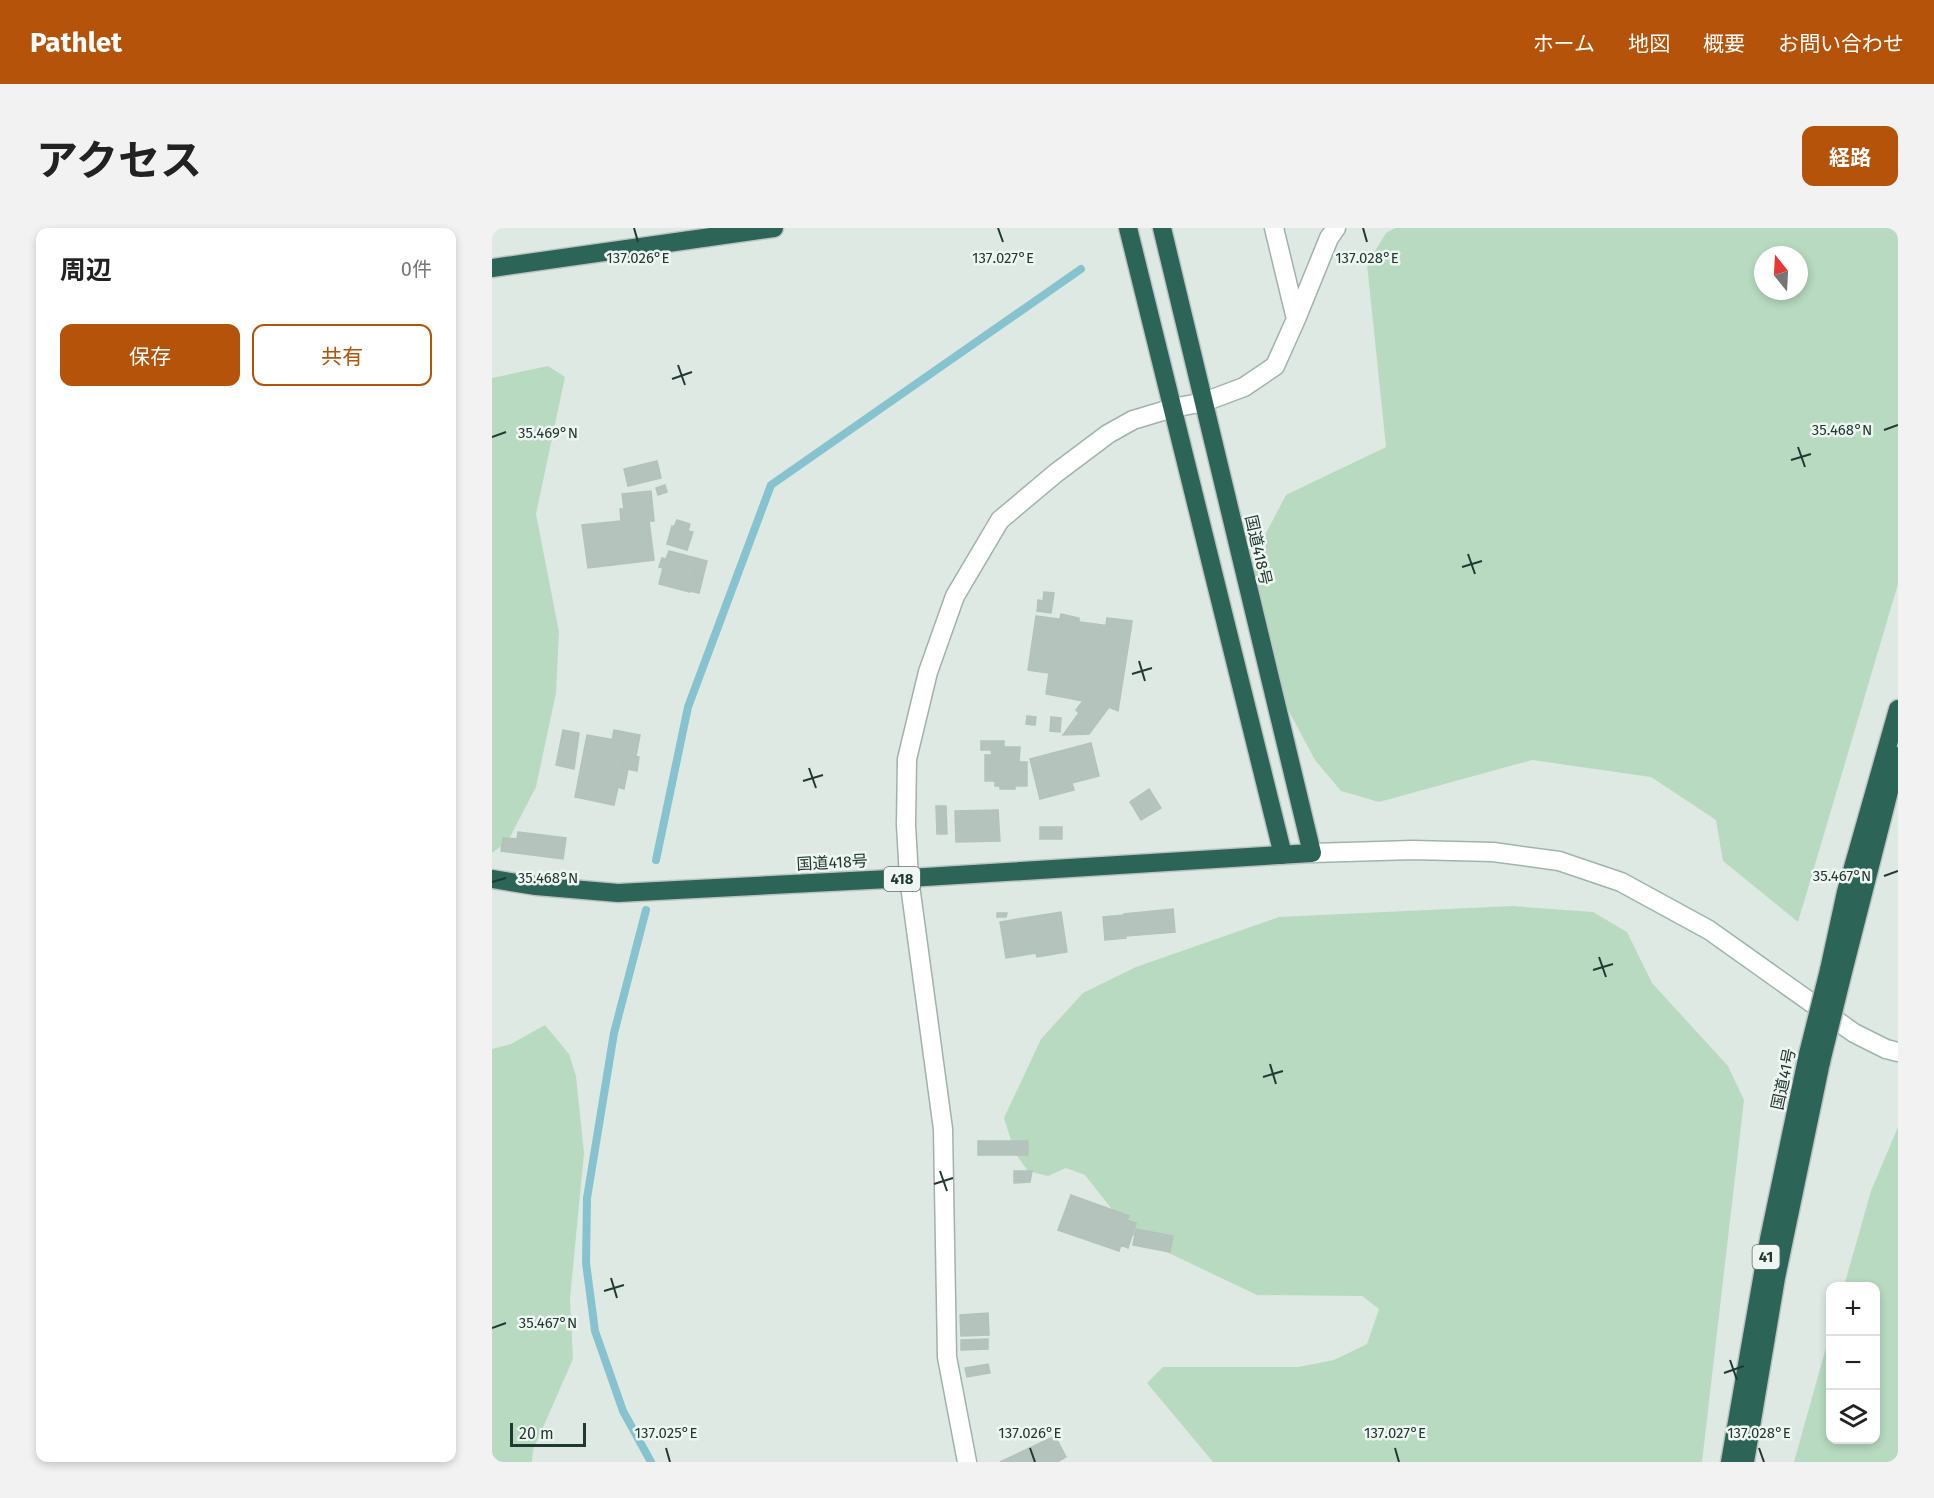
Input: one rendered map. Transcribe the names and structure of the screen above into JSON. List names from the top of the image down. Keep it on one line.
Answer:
{"streets":{"highway":["国道418号","418","国道41号","41"]},"crossings":[["国道41号","41"]],"scale_bar":"20 m","north":"top","page":{"header":"Pathlet","nav":["ホーム","地図","概要","お問い合わせ"],"title":"アクセス","buttons":["経路",["保存","共有"]],"heading":["周辺","0件"],"map_buttons":["+","−"],"scale":"20 m"},"coordinates":["137.026°E","137.027°E","137.028°E","35.468°N","35.469°N","35.467°N","137.025°E"]}
